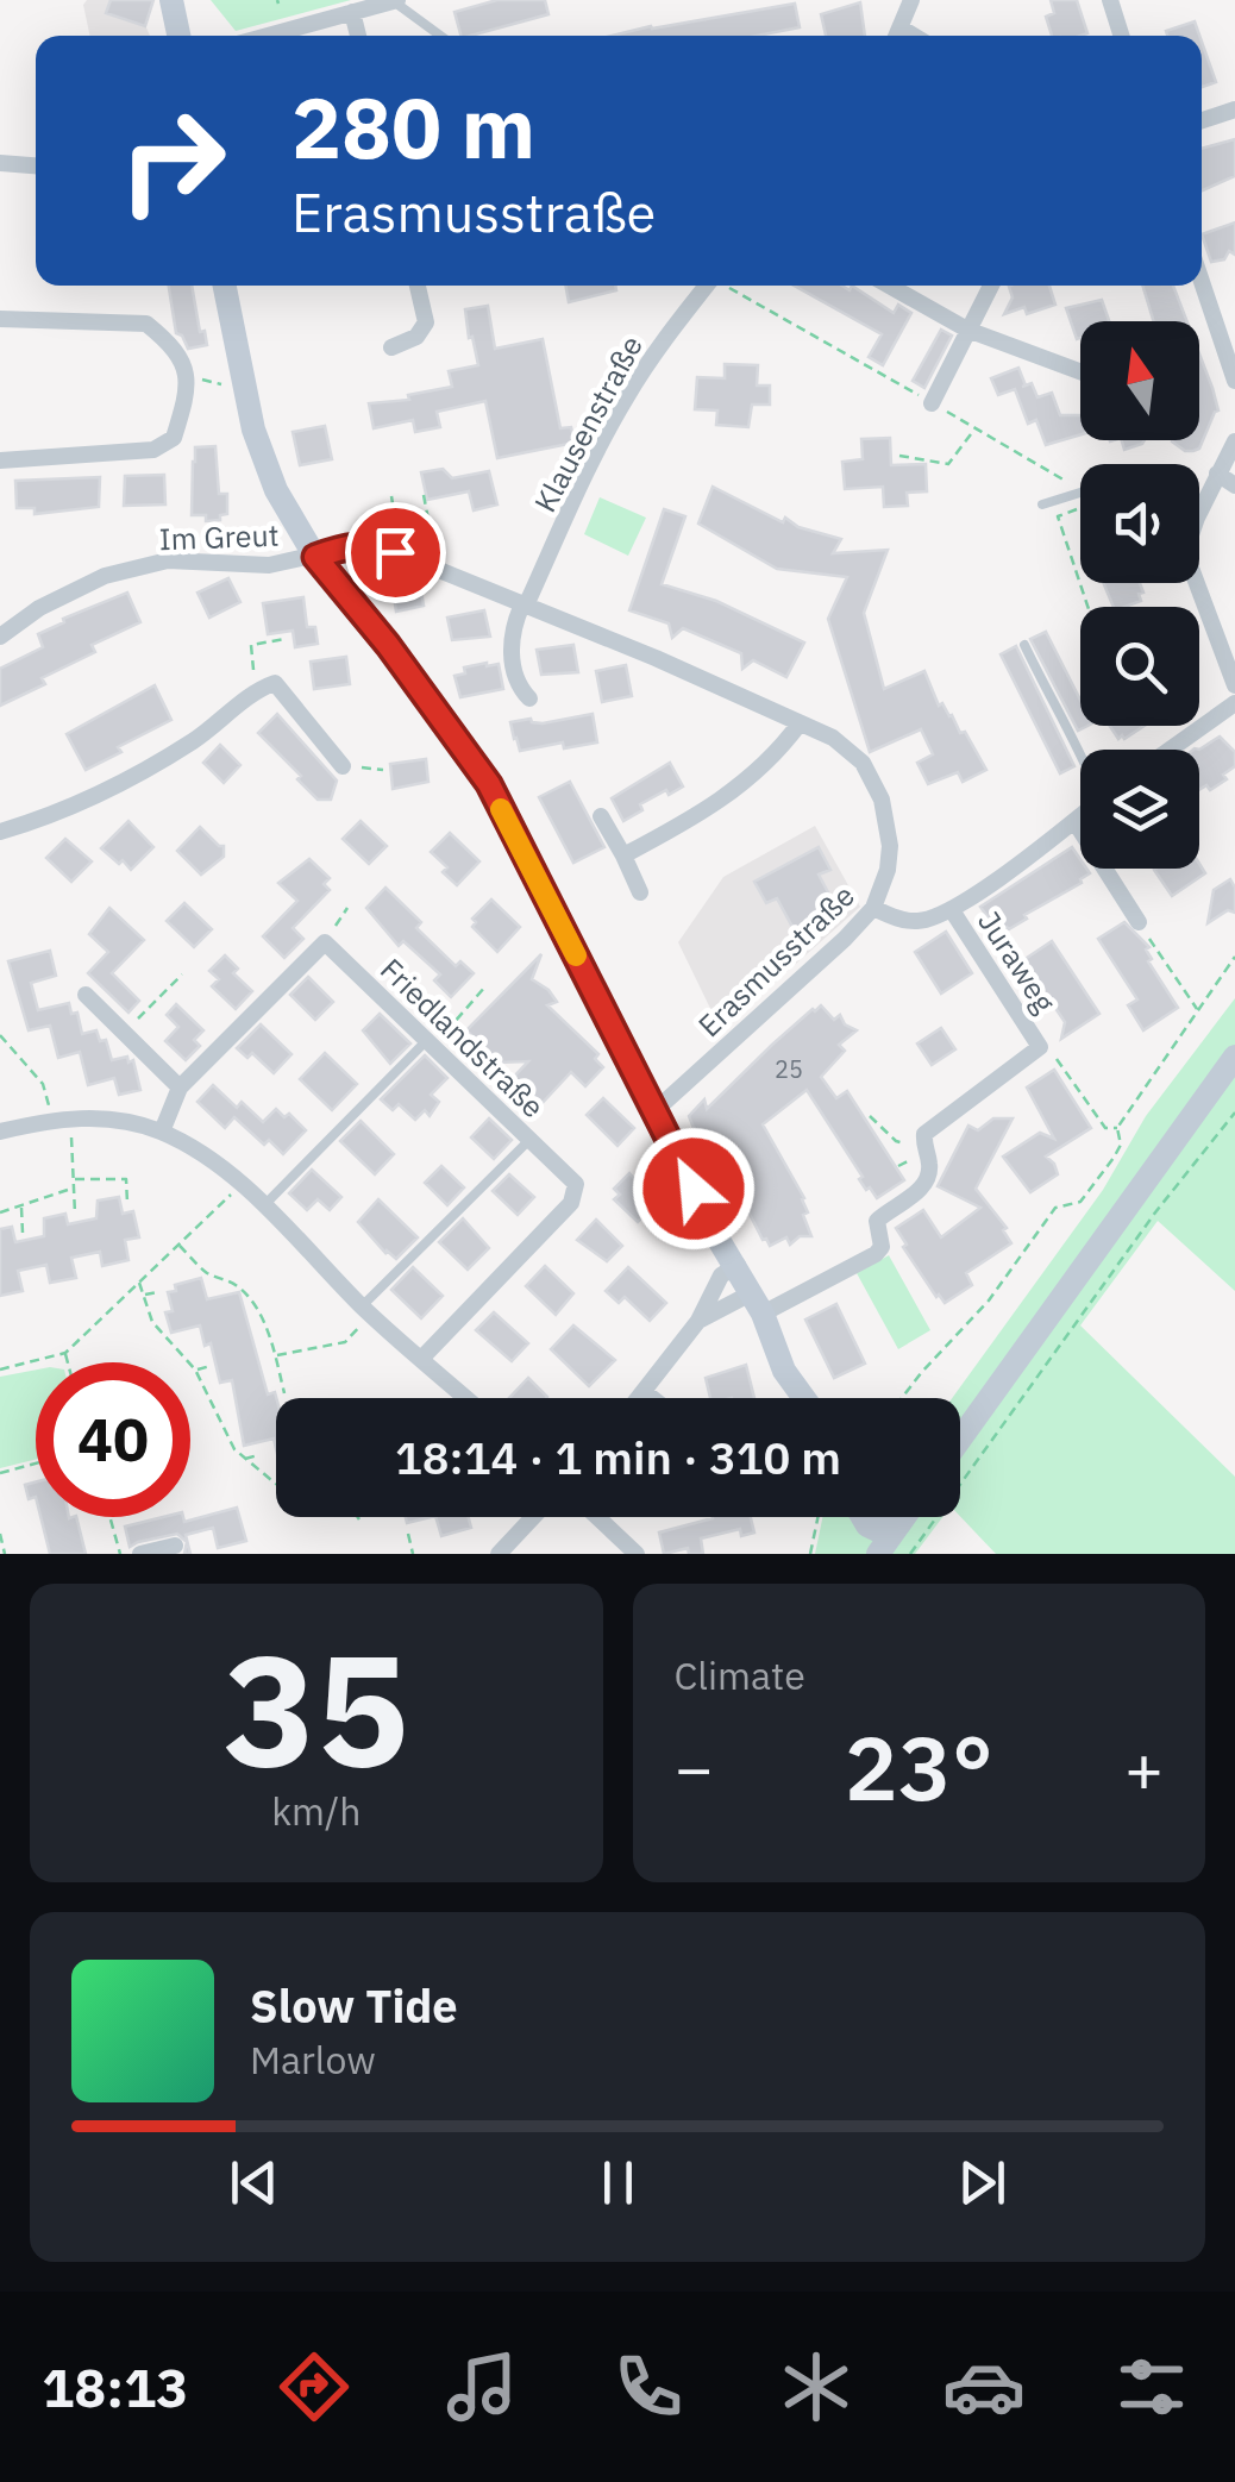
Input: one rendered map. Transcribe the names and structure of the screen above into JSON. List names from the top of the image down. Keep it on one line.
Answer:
{"streets":{"street":["Klausenstraße","Im Greut","Erasmusstraße","Juraweg","Friedlandstraße"]},"crossings":[["Klausenstraße","Erasmusstraße"],["Im Greut","Erasmusstraße"]],"house_numbers":["25"],"north":"top","page":{"turn":["280 m","Erasmusstraße"],"limit":"40","trip":"18:14 · 1 min · 310 m","tile":[["35","km/h"],"Climate"],"heat":["−","23°","+"],"song":["Slow Tide","Marlow"],"tabs":"18:13"}}
